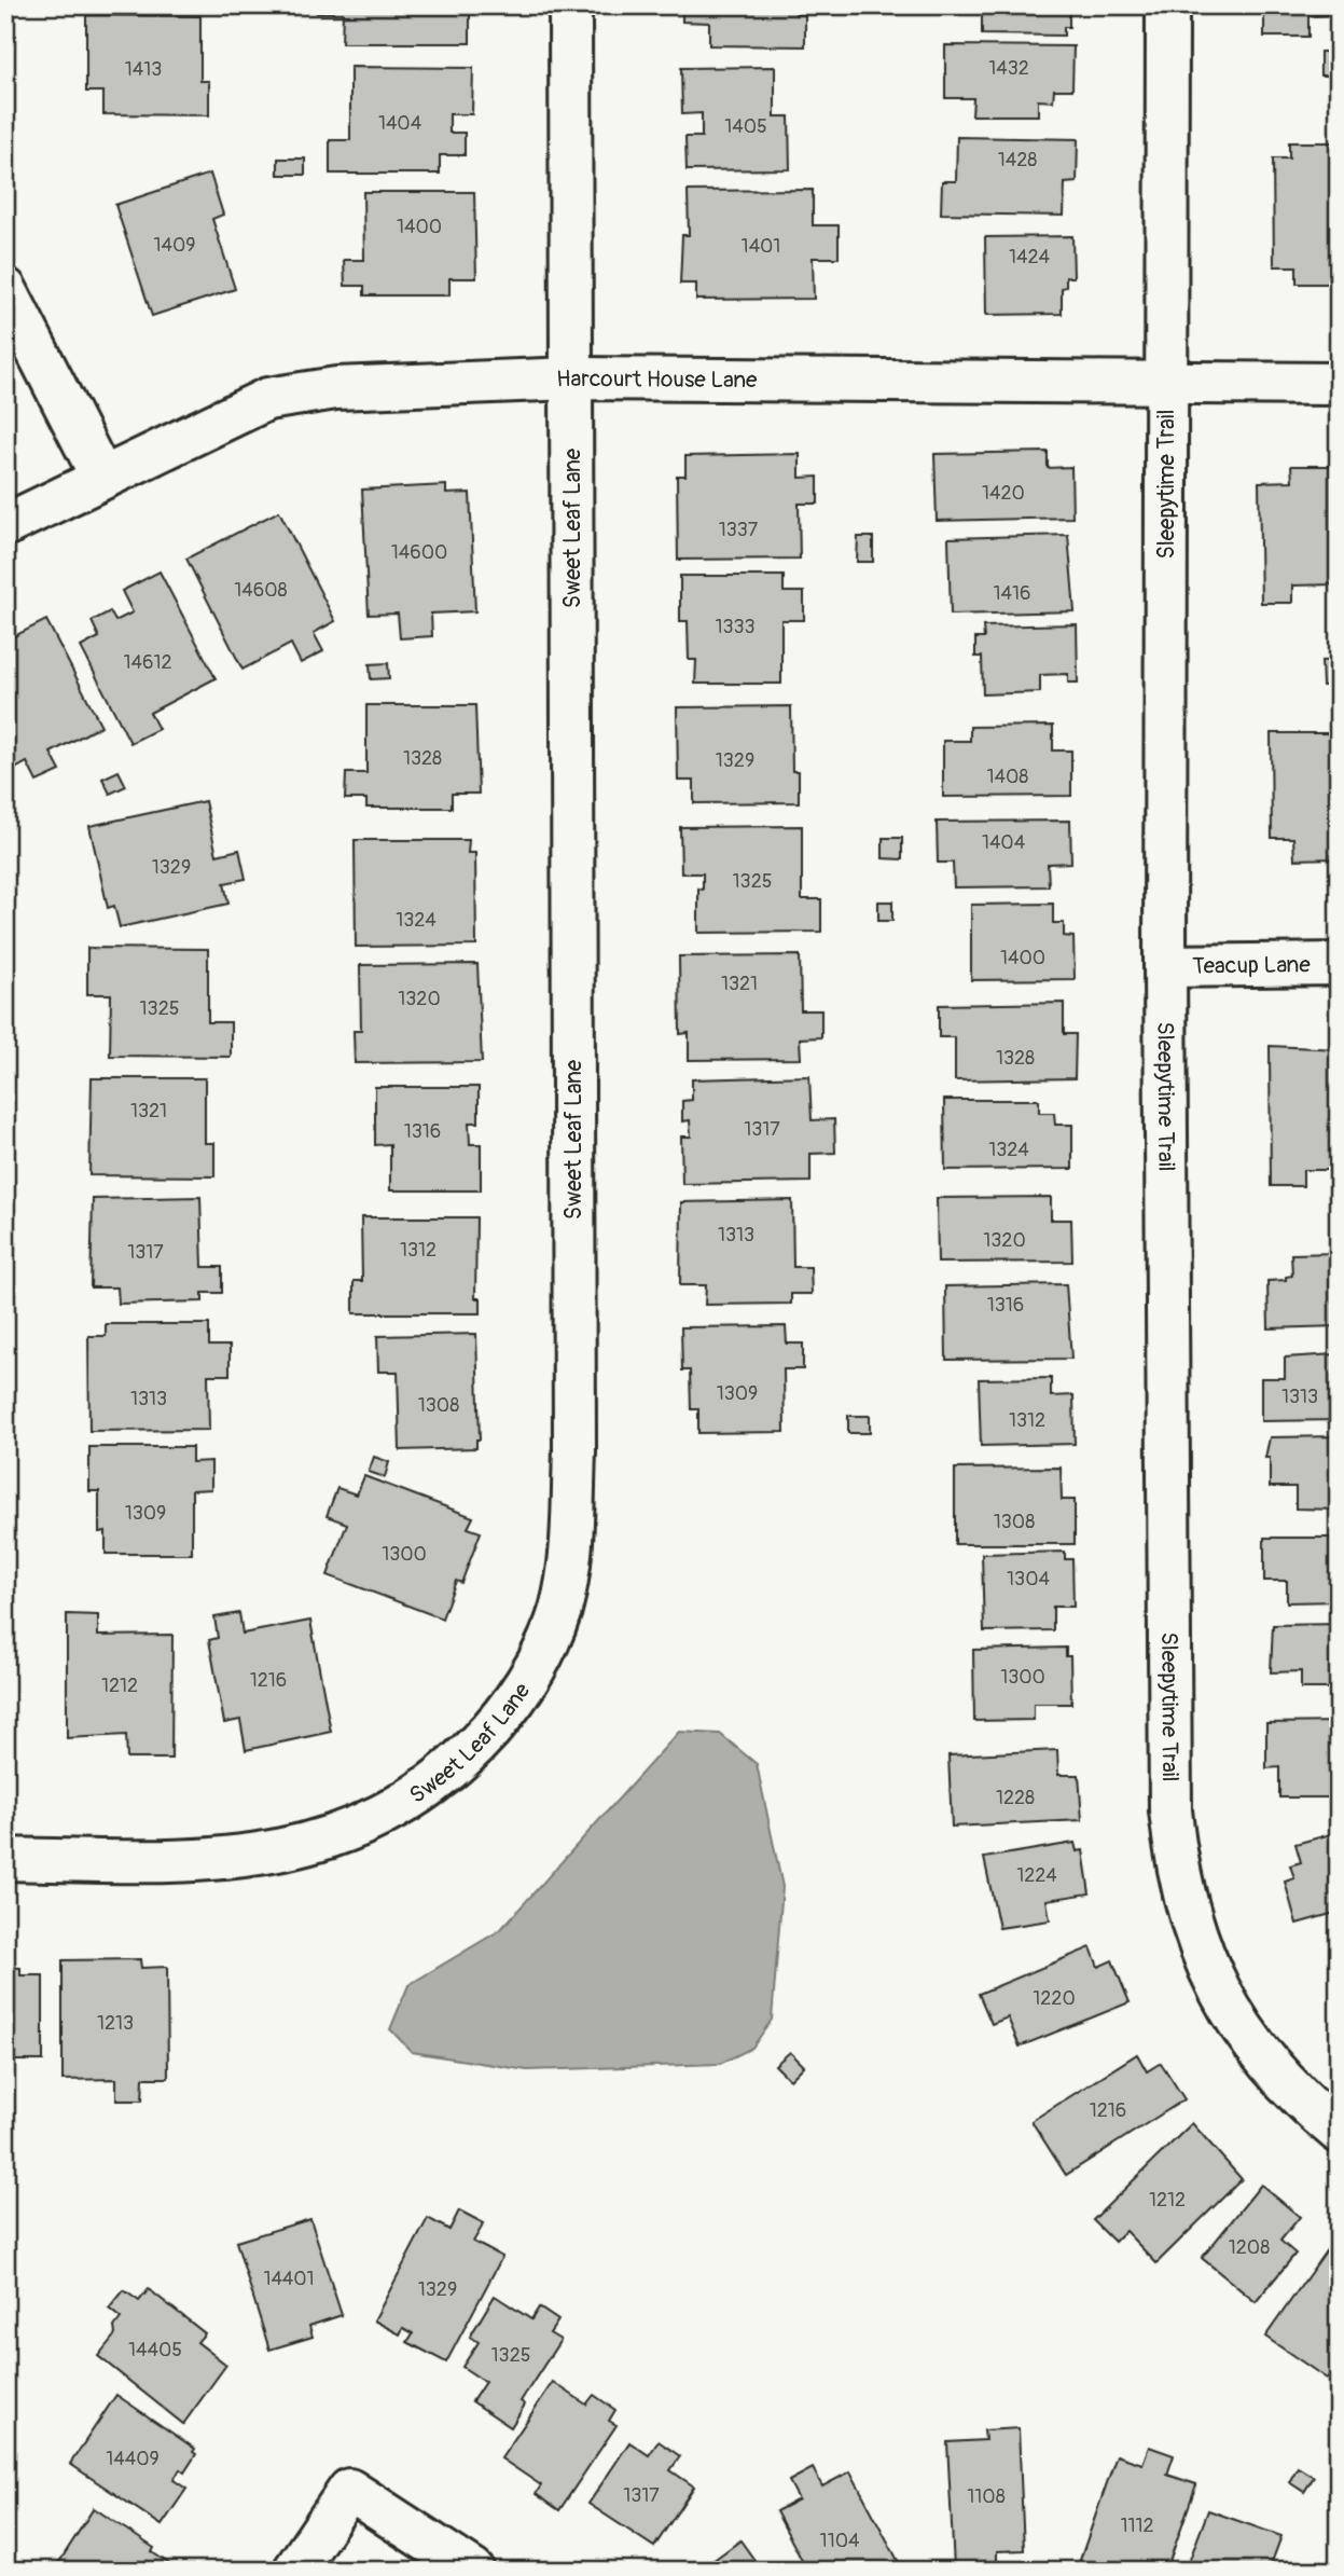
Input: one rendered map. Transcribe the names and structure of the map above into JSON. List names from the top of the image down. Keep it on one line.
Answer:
{"streets":{"street":["Harcourt House Lane","Sleepytime Trail","Sweet Leaf Lane","Teacup Lane"]},"crossings":[["Harcourt House Lane","Sleepytime Trail"],["Harcourt House Lane","Sweet Leaf Lane"],["Sleepytime Trail","Teacup Lane"]],"house_numbers":["1432","1413","1404","1405","1428","1400","1409","1401","1424","1420","1337","14600","14608","1416","1333","14612","1328","1329","1408","1404","1329","1325","1324","1400","1321","1320","1325","1328","1321","1317","1316","1324","1313","1320","1312","1317","1316","1309","1313","1313","1308","1312","1309","1308","1300","1304","1300","1216","1212","1228","1224","1220","1213","1216","1212","1208","14401","1329","14405","1325","14409","1317","1108","1112","1104"]}
